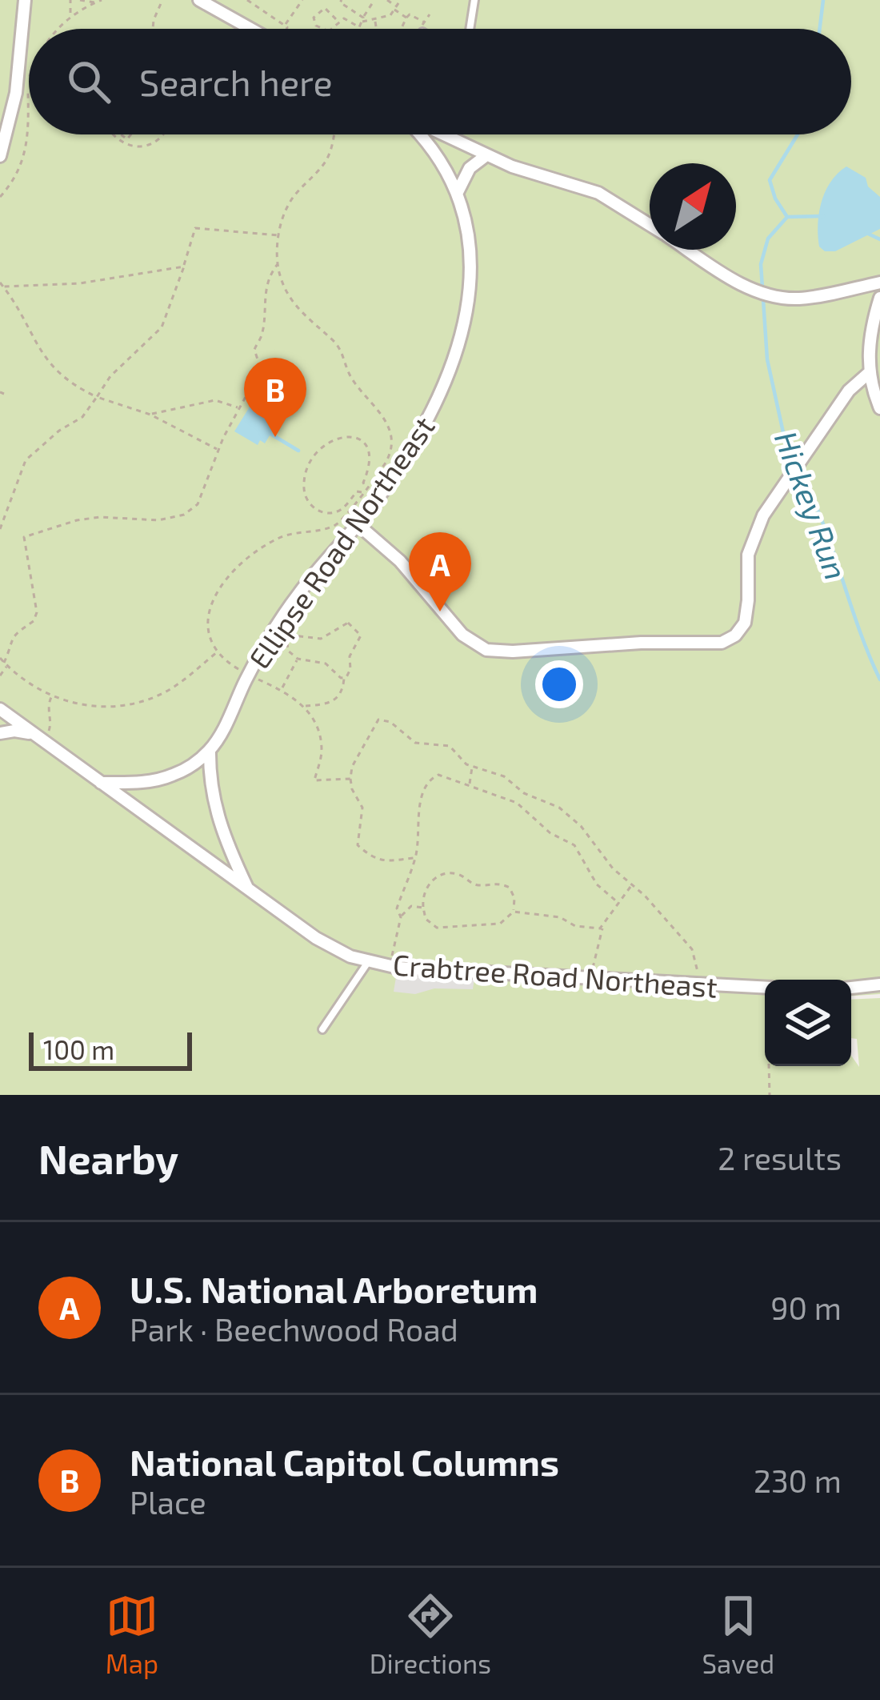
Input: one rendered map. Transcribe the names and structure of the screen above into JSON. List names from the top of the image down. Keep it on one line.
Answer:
{"streets":{"street":["Ellipse Road Northeast","Crabtree Road Northeast"]},"crossings":[["Ellipse Road Northeast","Crabtree Road Northeast"]],"water":["Hickey Run"],"scale_bar":"100 m","north":"top right","page":{"search":"Search here","pins":["B","A"],"scale":"100 m","heading":["Nearby","2 results"],"list":[{"mark":"A","name":"U.S. National Arboretum","note":"Park · Beechwood Road","value":"90 m"},{"mark":"B","name":"National Capitol Columns","note":"Place","value":"230 m"}],"nav":["Map","Directions","Saved"]}}
